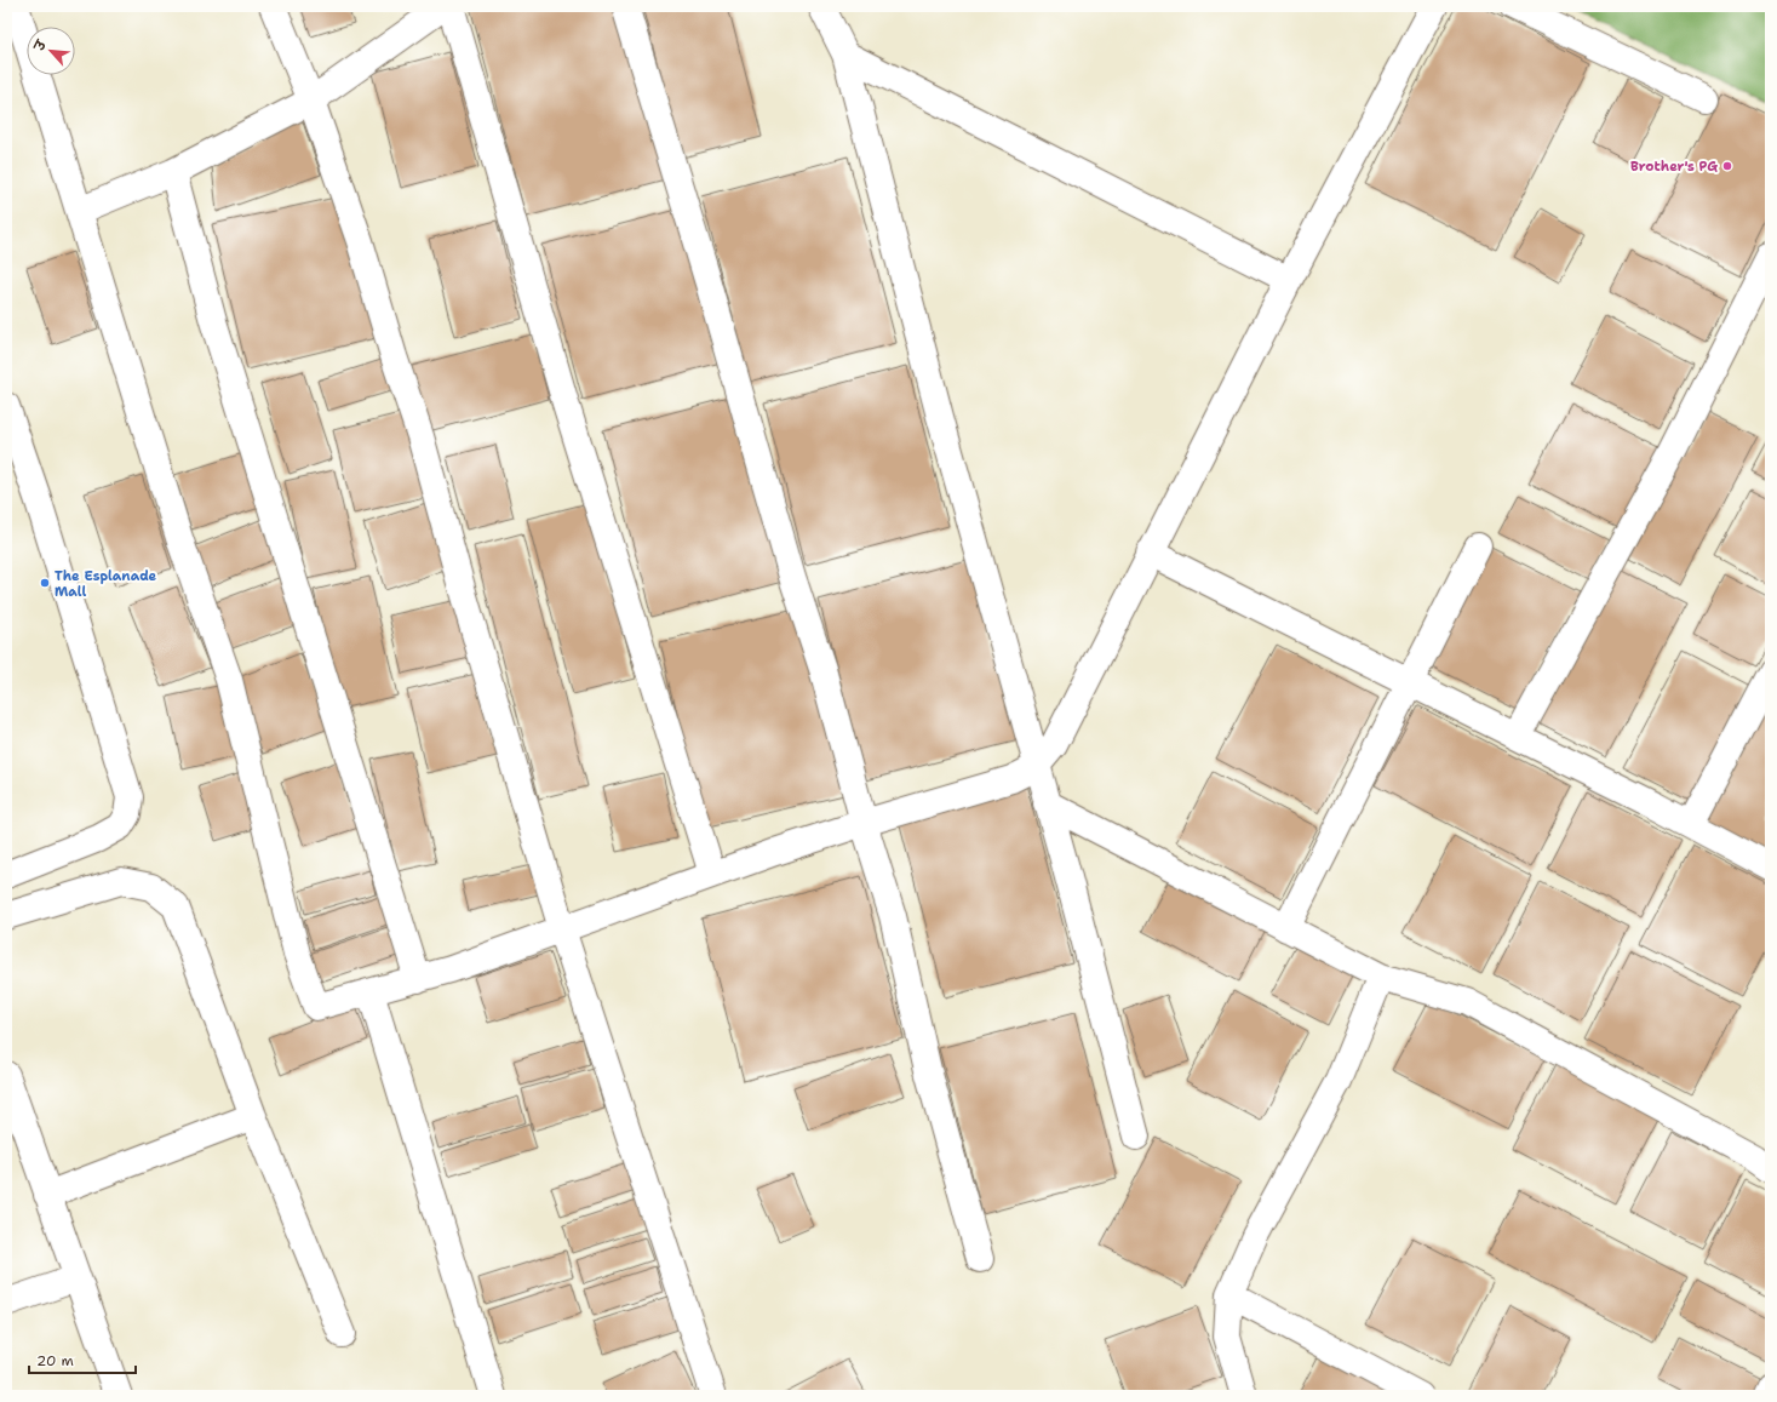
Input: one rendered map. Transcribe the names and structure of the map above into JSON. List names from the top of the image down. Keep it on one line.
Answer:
{"places":["Brother's PG","The Esplanade Mall"],"scale_bar":"20 m","north":"top left"}
